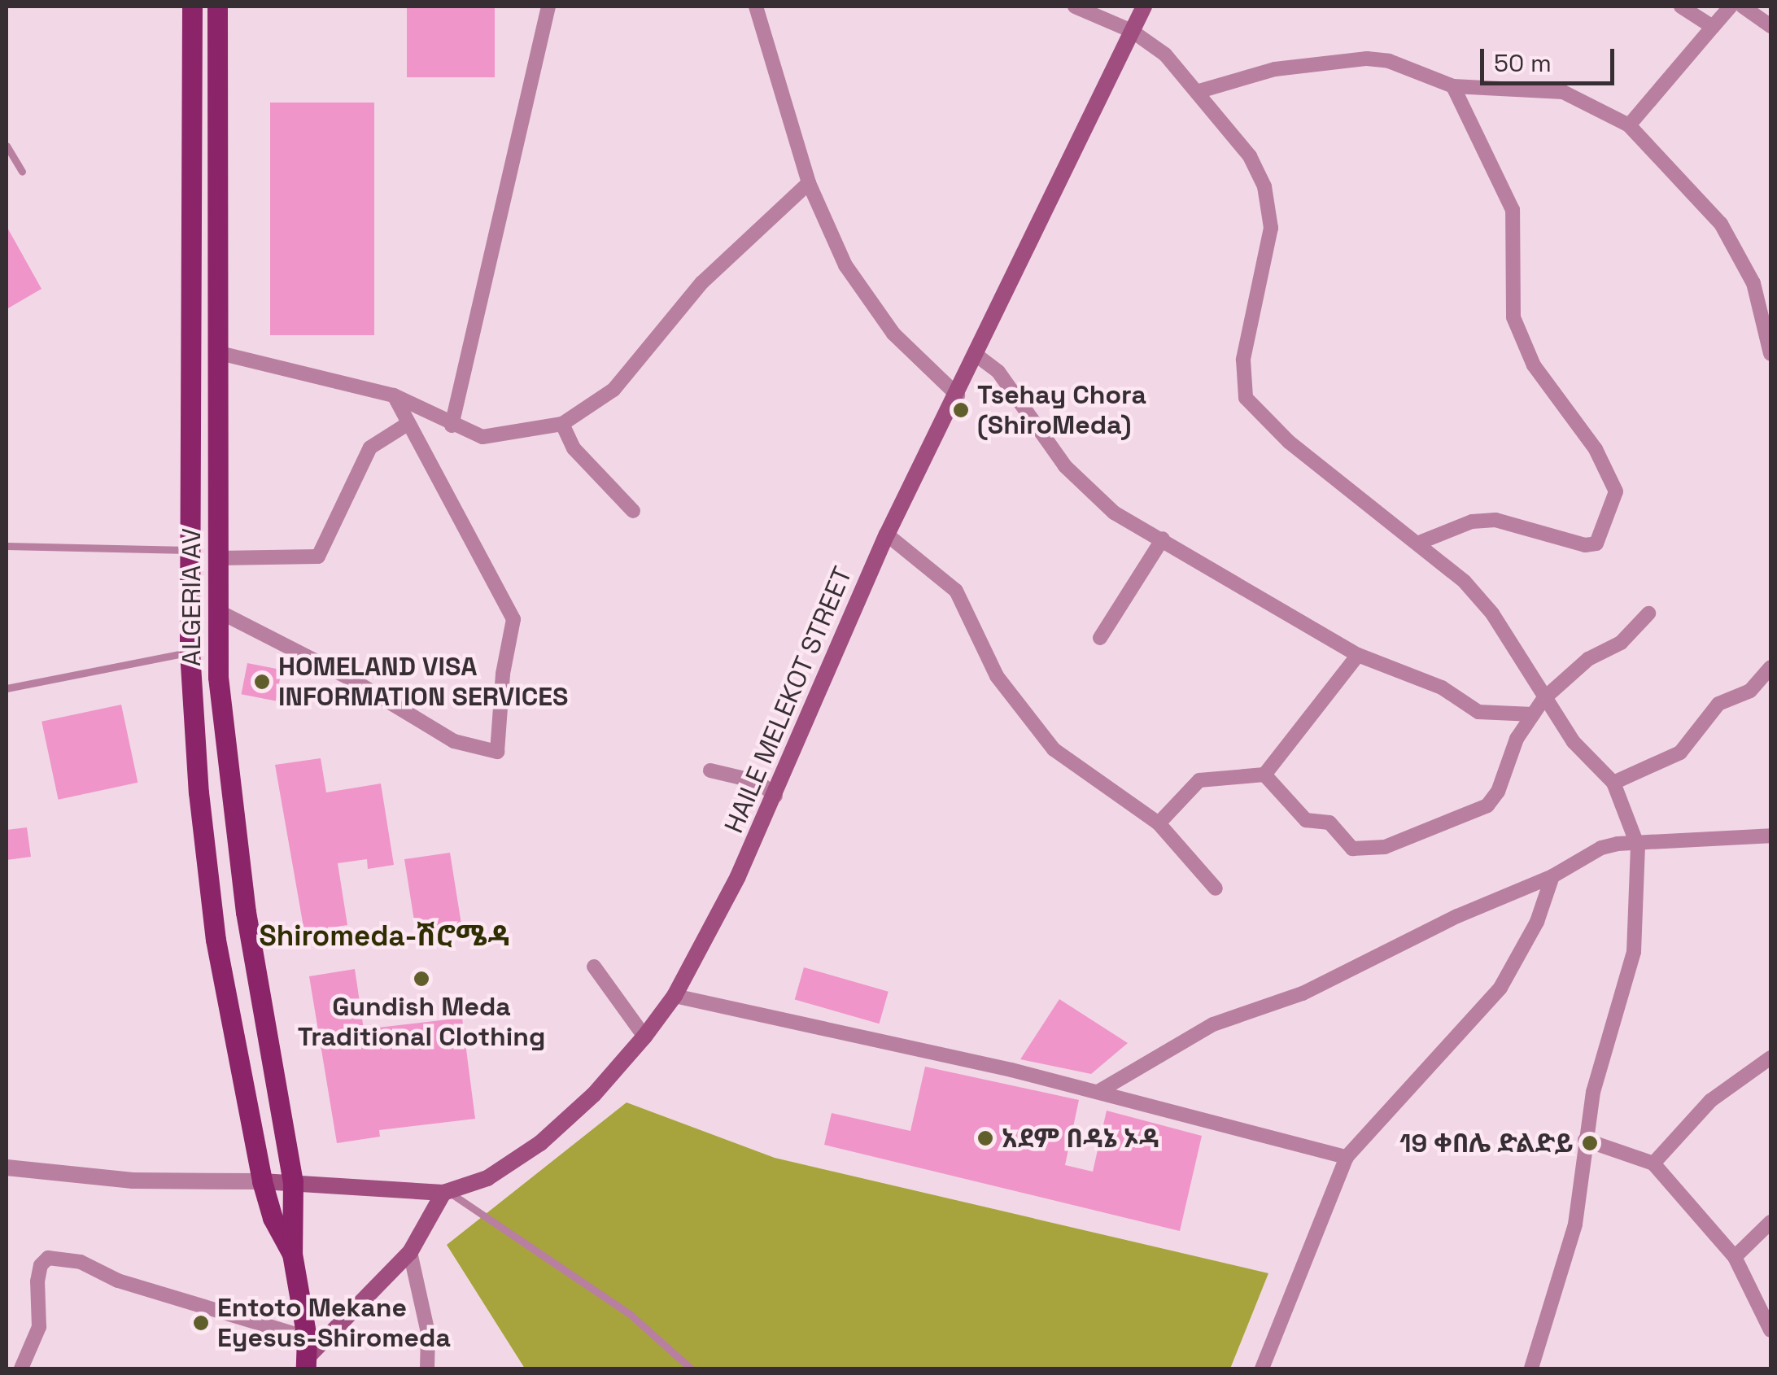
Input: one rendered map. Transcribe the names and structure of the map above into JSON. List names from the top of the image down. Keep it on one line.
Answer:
{"streets":{"main road":["ALGERIA AV","HAILE MELEKOT STREET"]},"crossings":[["ALGERIA AV","HAILE MELEKOT STREET"]],"districts":["Shiromeda-ሽሮሜዳ"],"places":["Tsehay Chora (ShiroMeda)","HOMELAND VISA INFORMATION SERVICES","Gundish Meda Traditional Clothing","አደም በዳኔ ኦዳ","19 ቀበሌ ድልድይ","Entoto Mekane Eyesus-Shiromeda"],"scale_bar":"50 m"}
